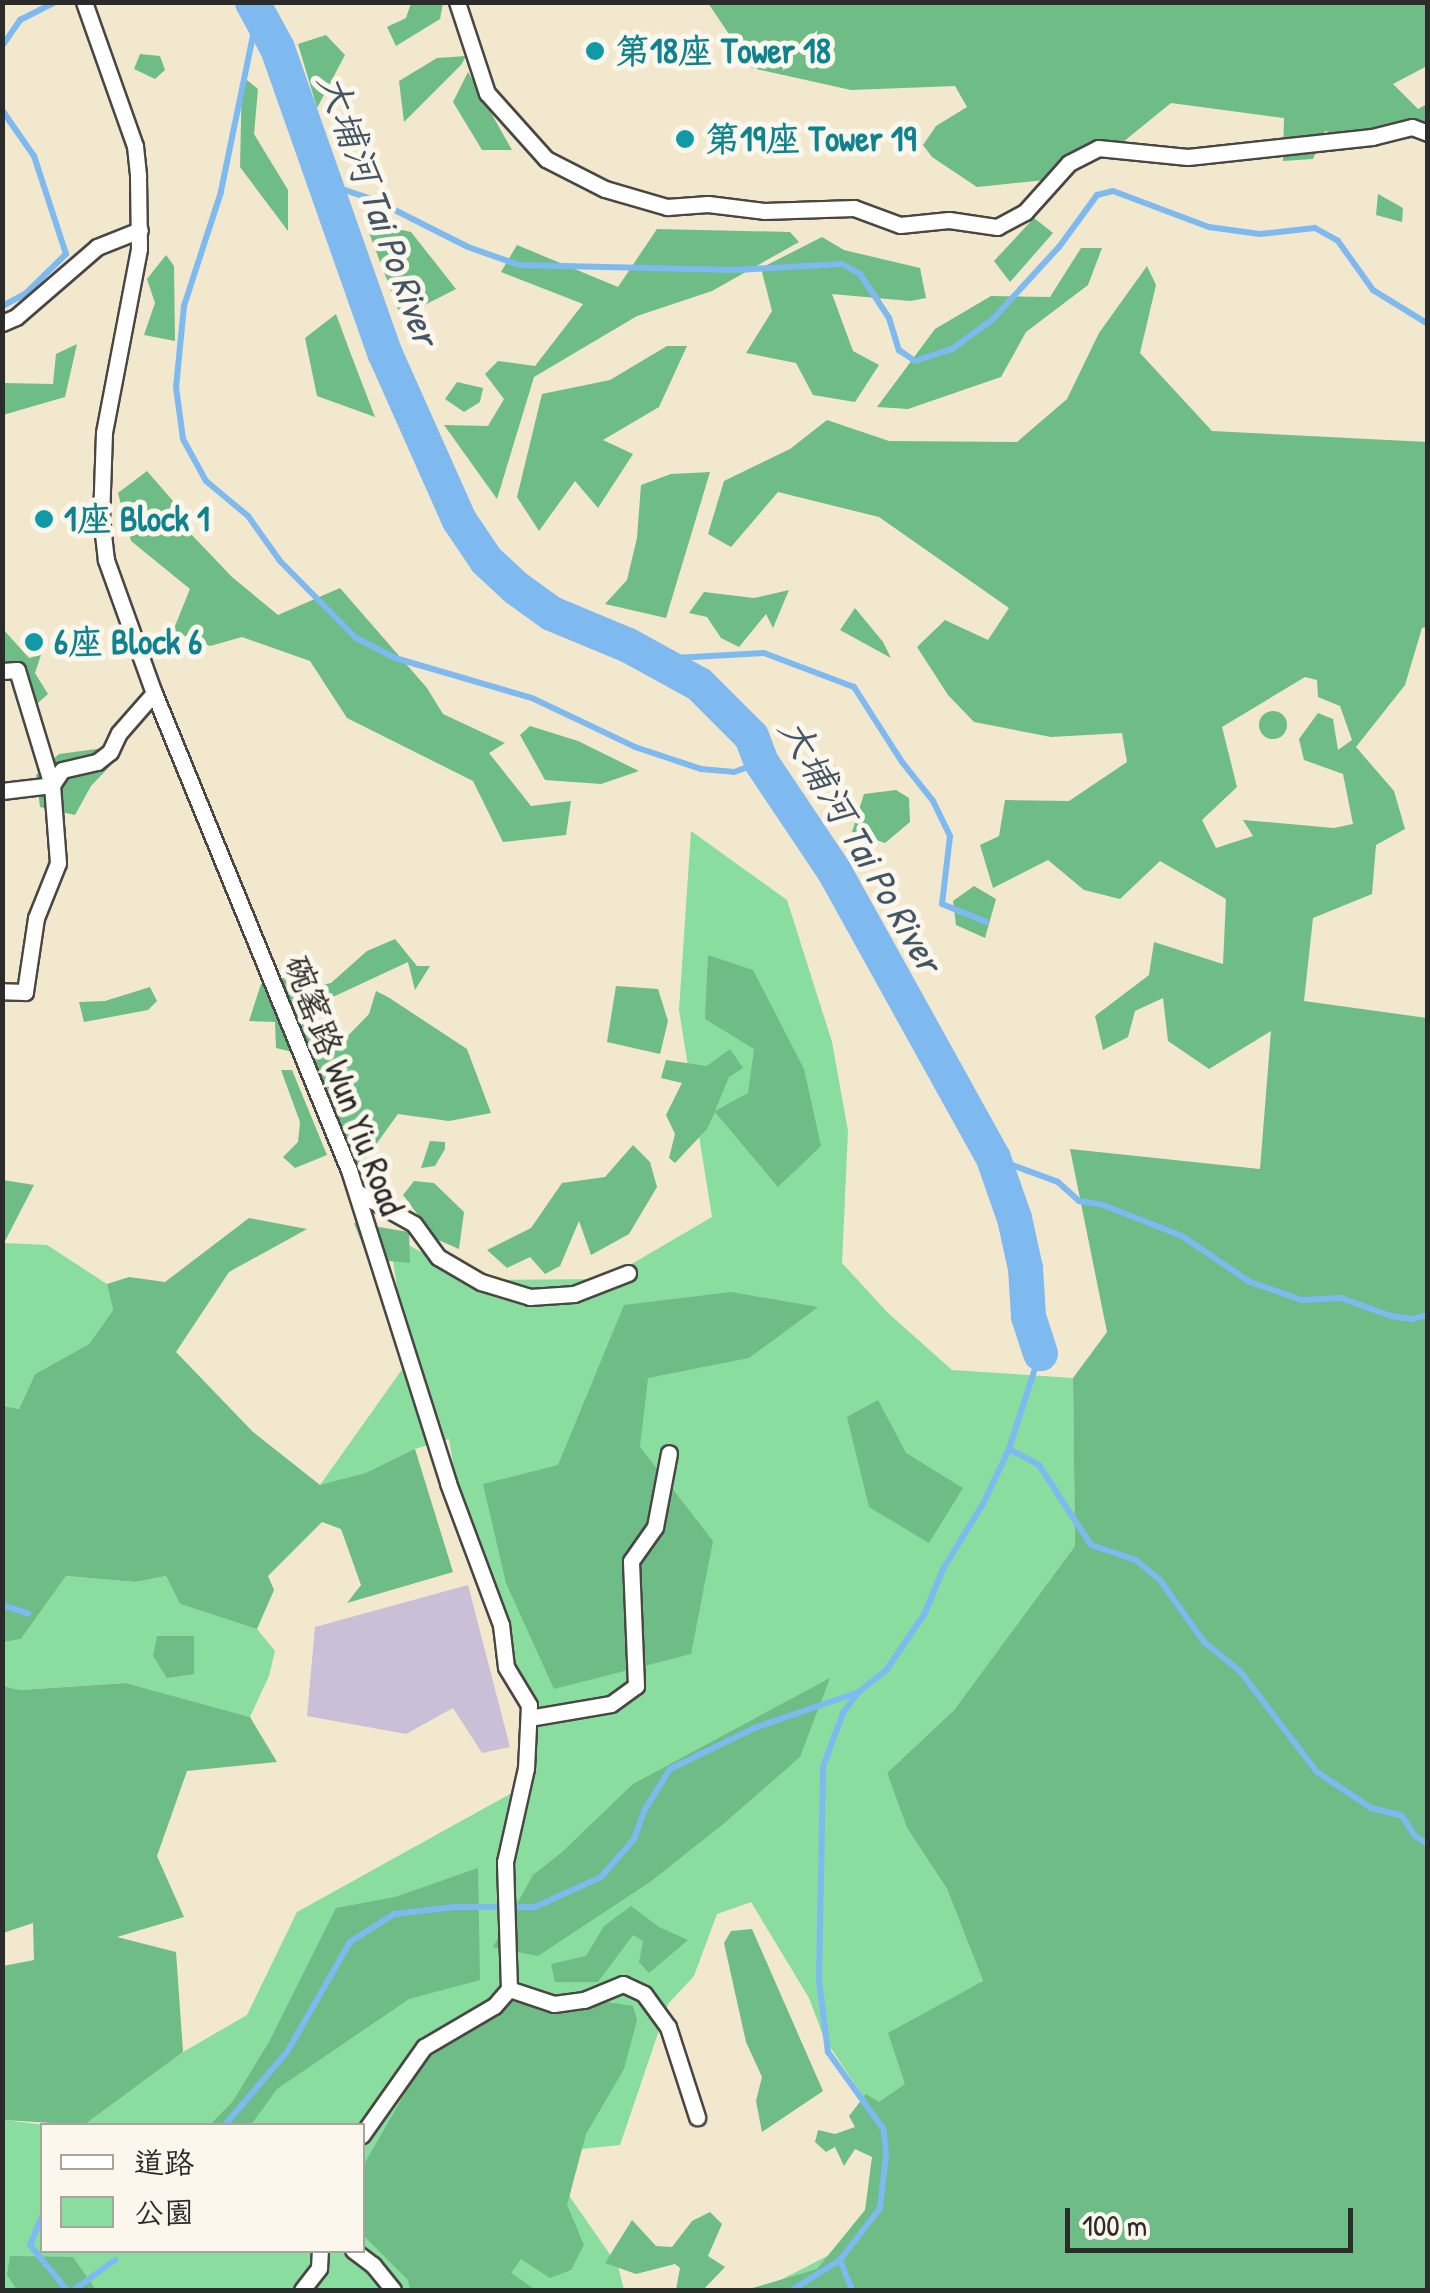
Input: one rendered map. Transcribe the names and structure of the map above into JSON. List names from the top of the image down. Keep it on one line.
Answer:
{"streets":{"street":["碗窰路 Wun Yiu Road"]},"water":["大埔河 Tai Po River"],"places":["第18座 Tower 18","第19座 Tower 19","1座 Block 1","6座 Block 6"],"legend":["道路","公園"],"scale_bar":"100 m"}
